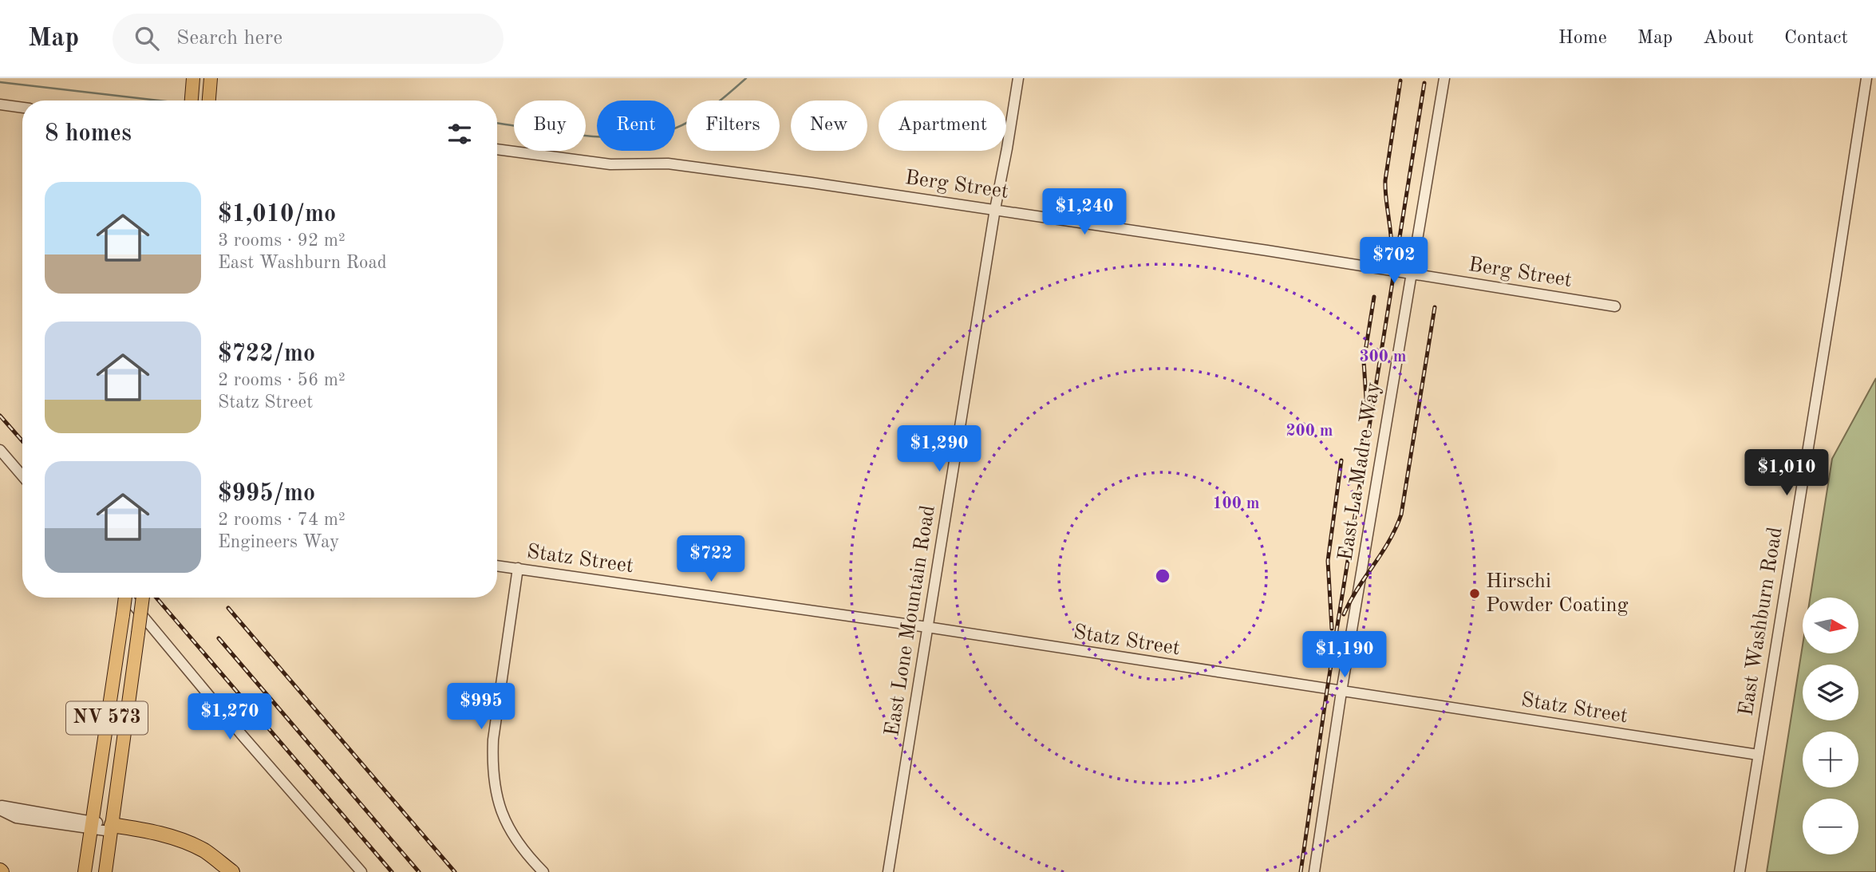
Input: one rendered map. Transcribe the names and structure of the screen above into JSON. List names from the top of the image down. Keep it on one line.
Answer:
{"streets":{"main road":["NV 573"],"street":["Berg Street","East La Madre Way","Statz Street","East Lone Mountain Road","East Washburn Road"]},"crossings":[["Berg Street","East La Madre Way"],["Berg Street","East Lone Mountain Road"],["East La Madre Way","Statz Street"],["Statz Street","East Lone Mountain Road"],["Statz Street","East Washburn Road"]],"places":["Hirschi Powder Coating"],"north":"right","page":{"header":"Map","search":"Search here","nav":["Home","Map","About","Contact"],"chip":["Buy","Rent","Filters","New","Apartment"],"heading":"8 homes","list":[{"name":"$1,010/mo","note":"3 rooms · 92 m² · East Washburn Road"},{"name":"$722/mo","note":"2 rooms · 56 m² · Statz Street"},{"name":"$995/mo","note":"2 rooms · 74 m² · Engineers Way"}],"price":["$1,240","$702","$1,290","$1,010","$722","$1,190","$995","$1,270"],"map_buttons":["+","−"]},"rings":["300 m","200 m","100 m"]}
